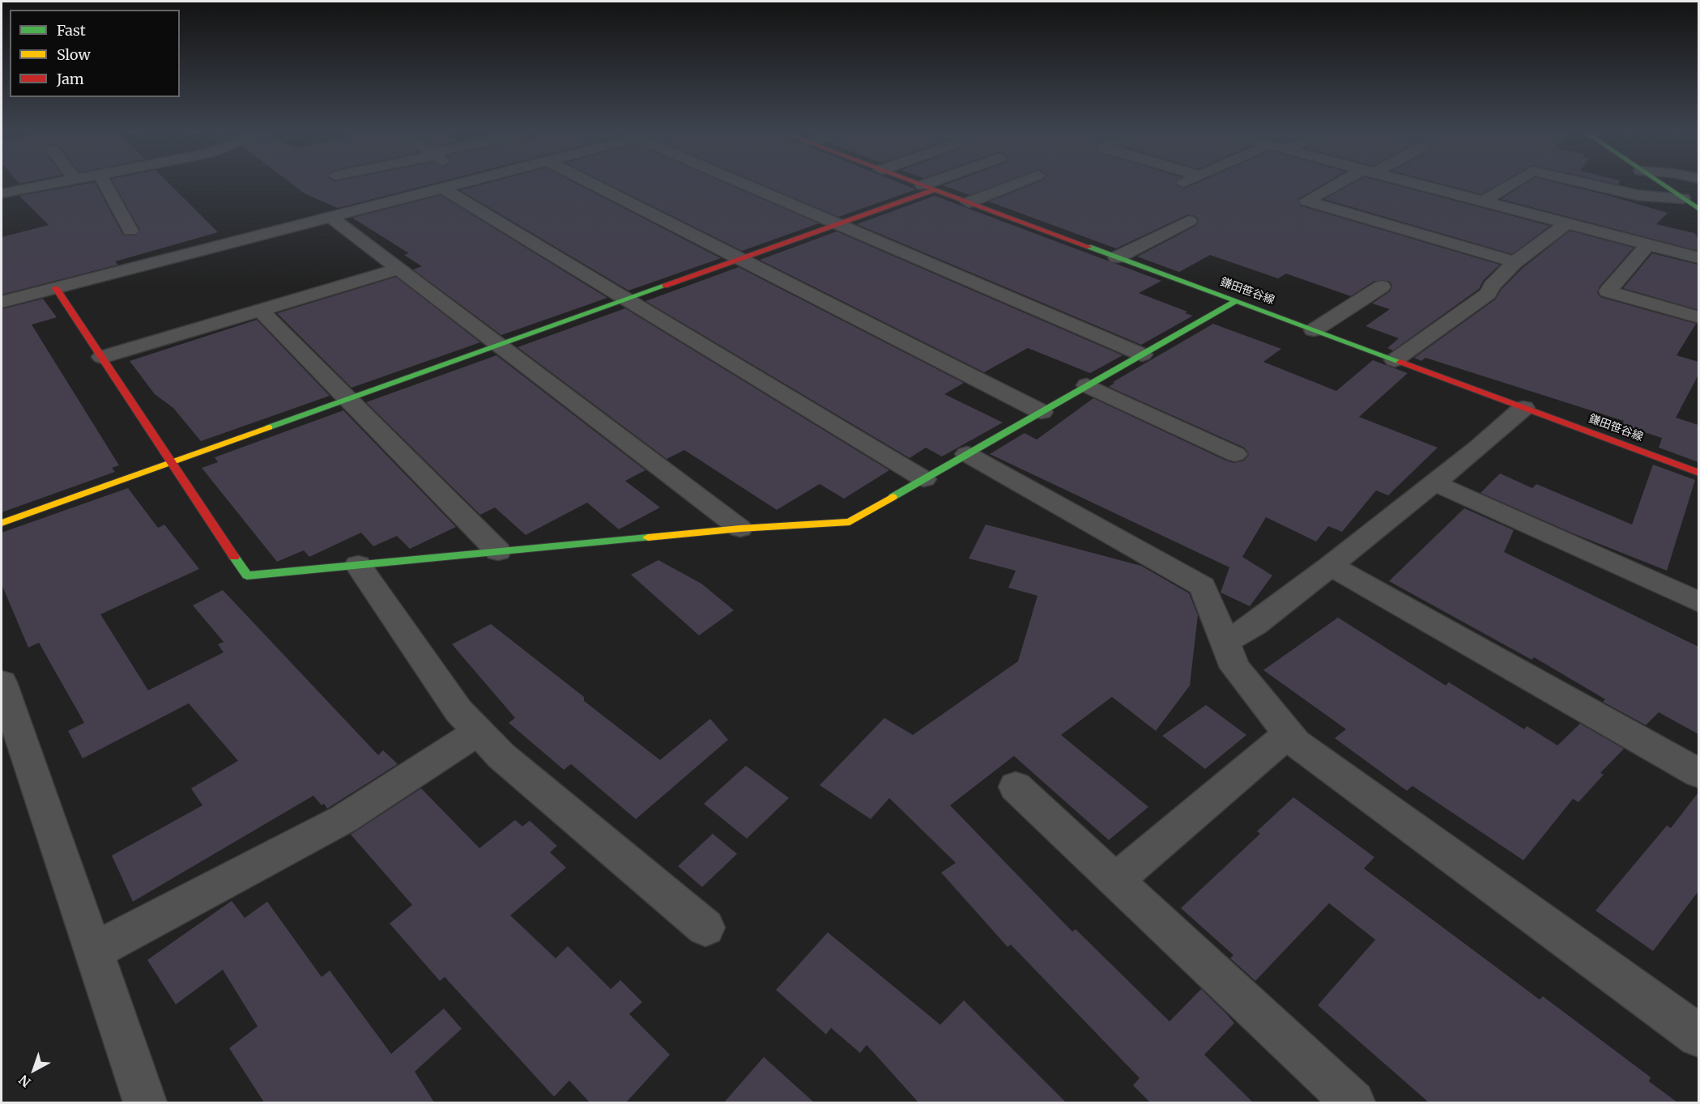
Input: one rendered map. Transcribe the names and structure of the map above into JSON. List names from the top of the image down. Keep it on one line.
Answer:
{"streets":{"street":["鎌田笹谷線"]},"legend":["Fast","Slow","Jam"],"north":"bottom left"}
